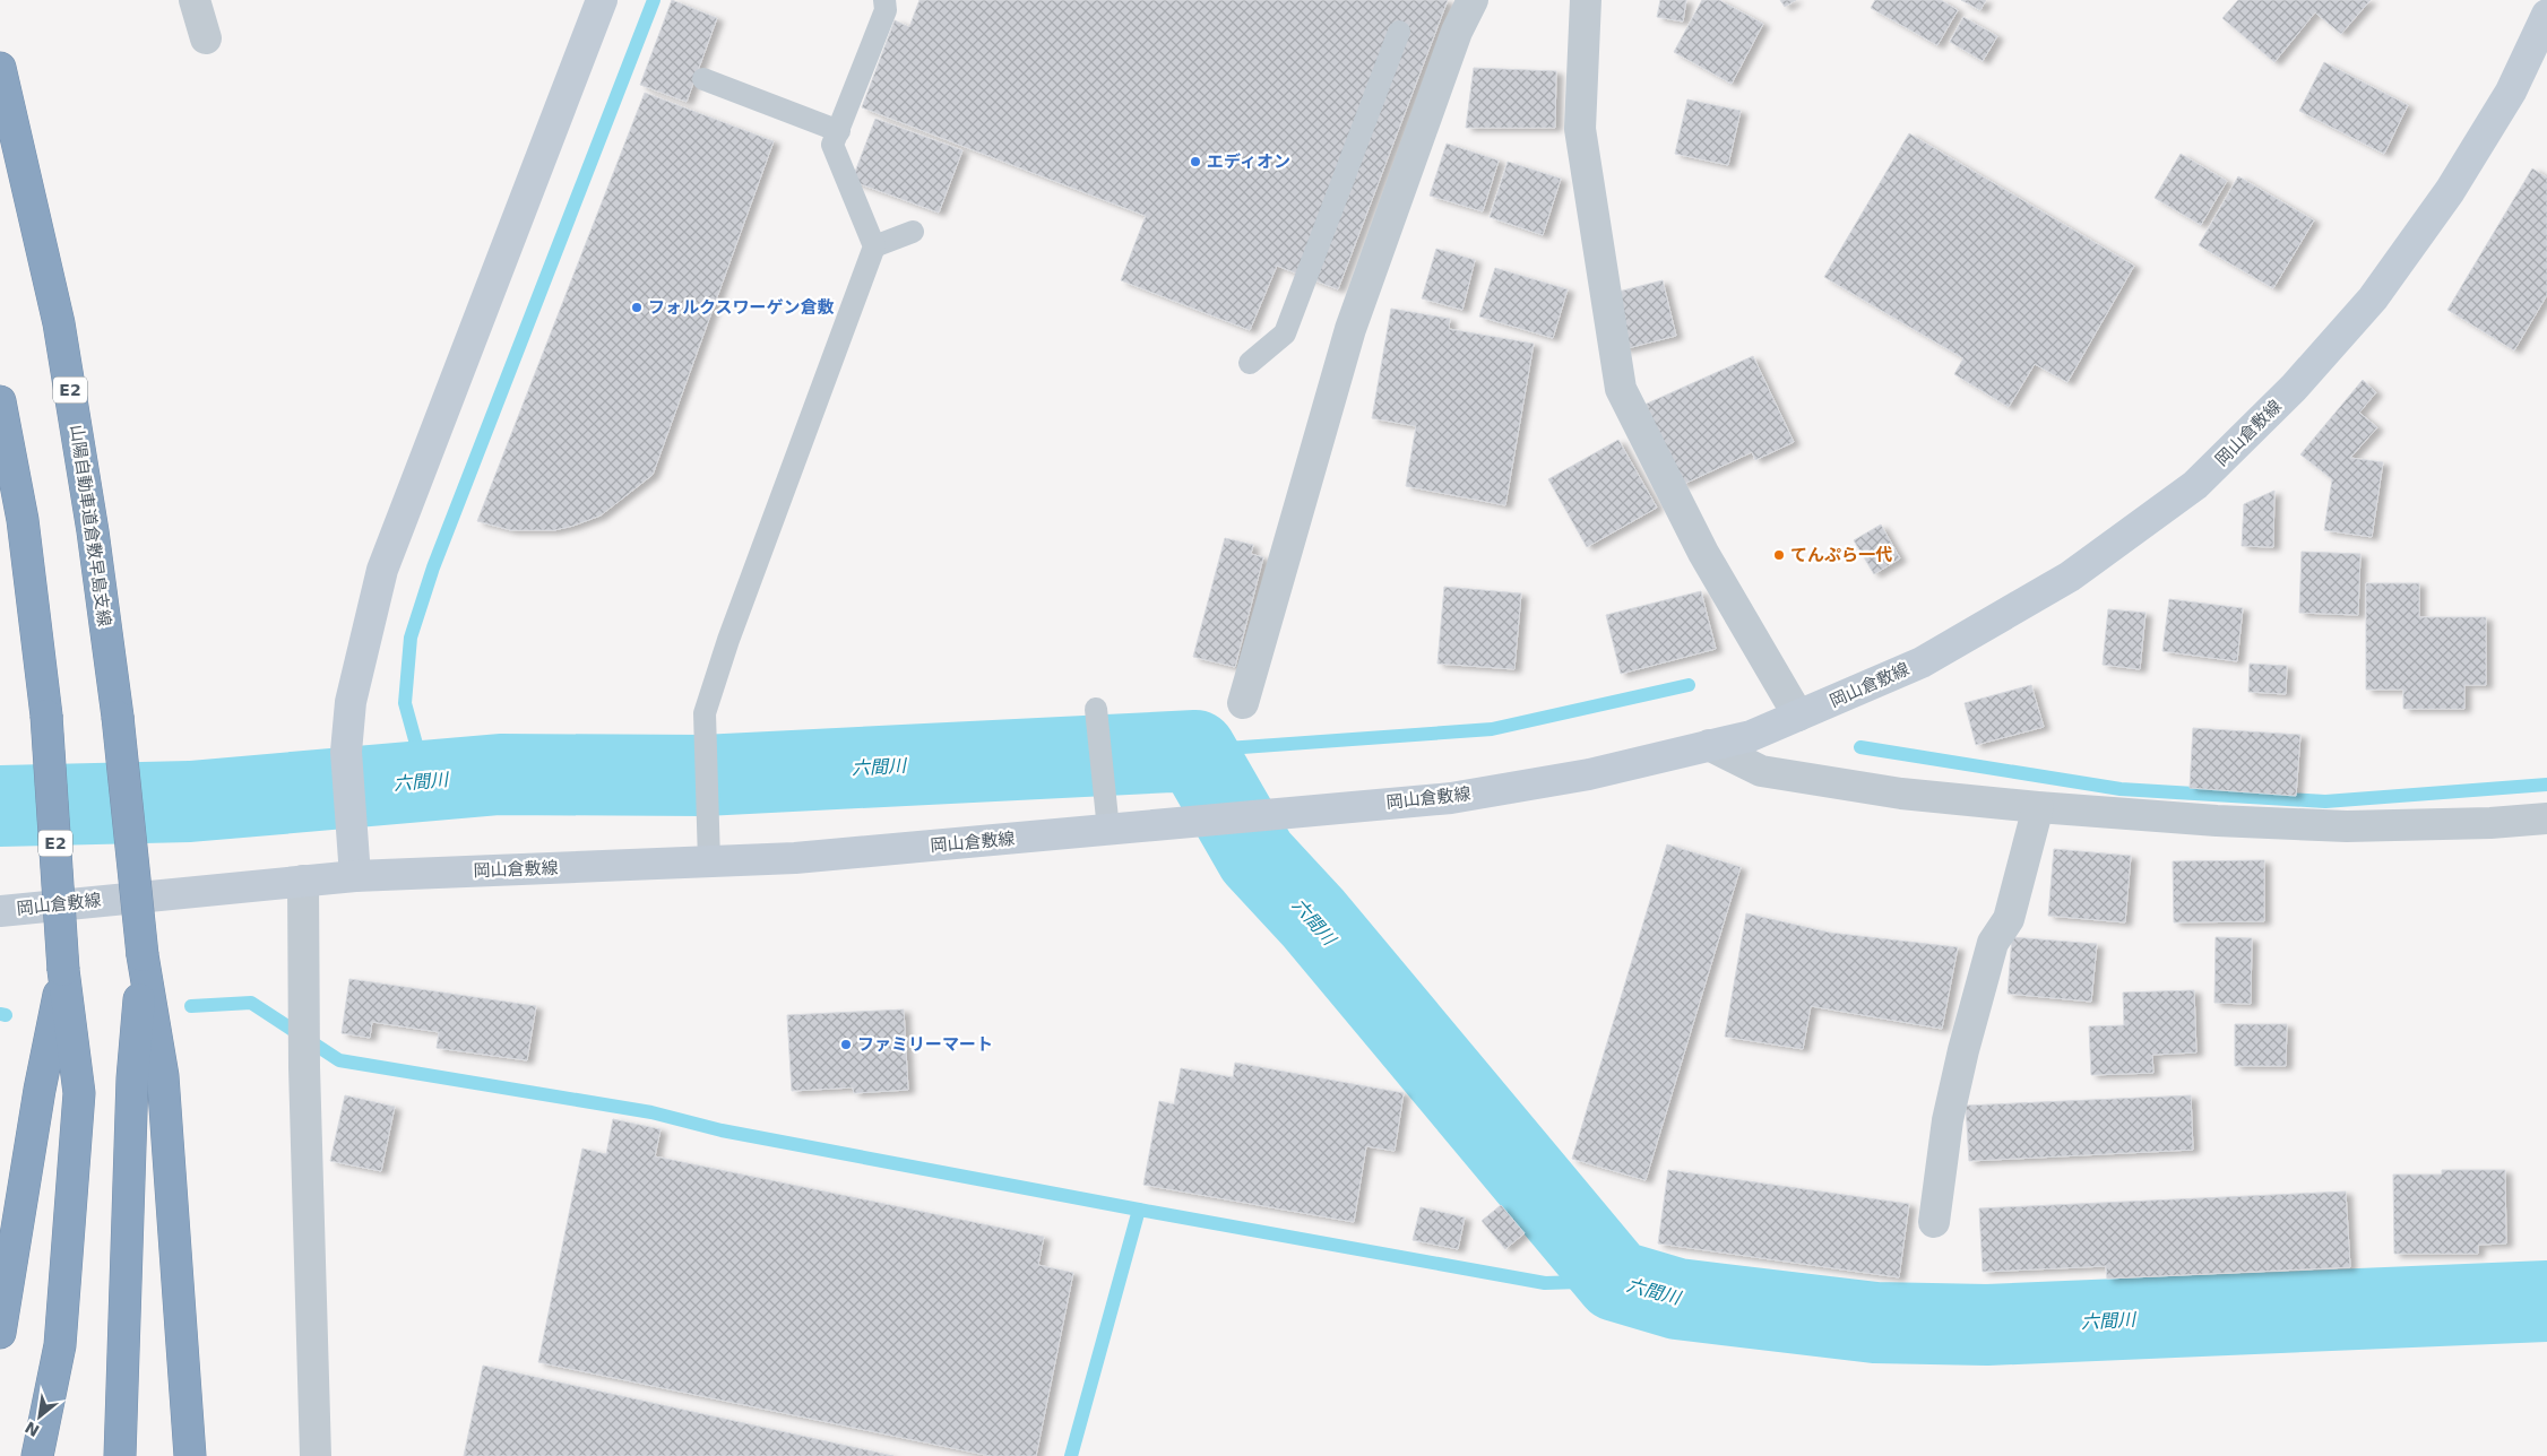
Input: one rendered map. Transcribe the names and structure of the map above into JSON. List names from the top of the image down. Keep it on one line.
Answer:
{"streets":{"highway":["E2","山陽自動車道倉敷早島支線"],"main road":["岡山倉敷線"]},"water":["六間川"],"places":["エディオン","フォルクスワーゲン倉敷","てんぷら一代","ファミリーマート"],"north":"bottom left"}
